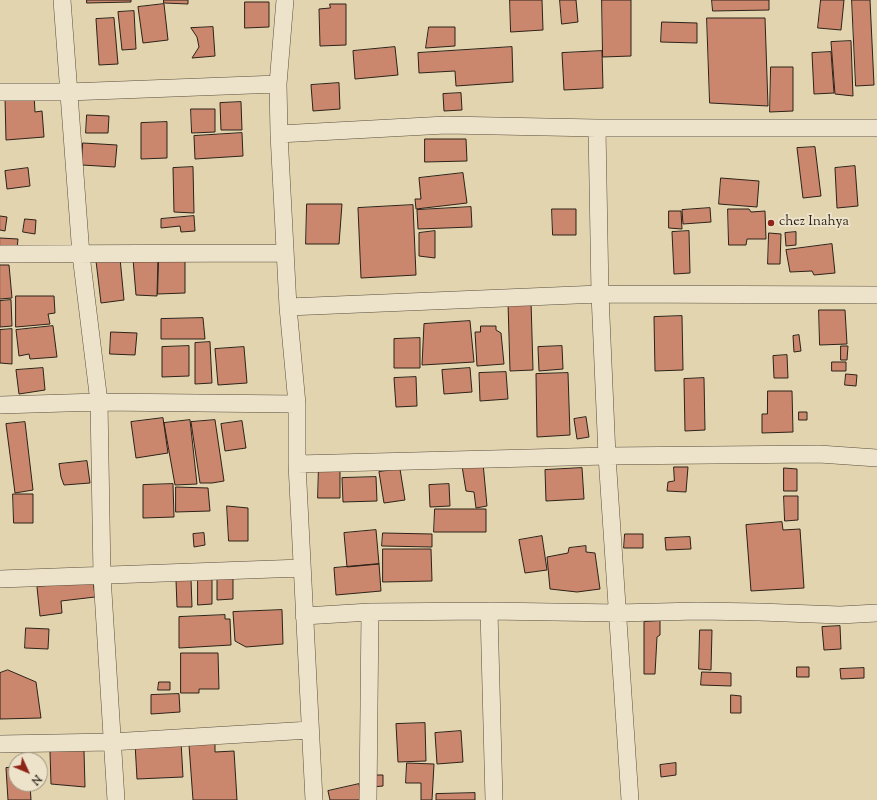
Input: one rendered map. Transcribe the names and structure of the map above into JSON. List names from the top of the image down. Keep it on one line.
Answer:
{"places":["chez Inahya"],"north":"bottom right"}
